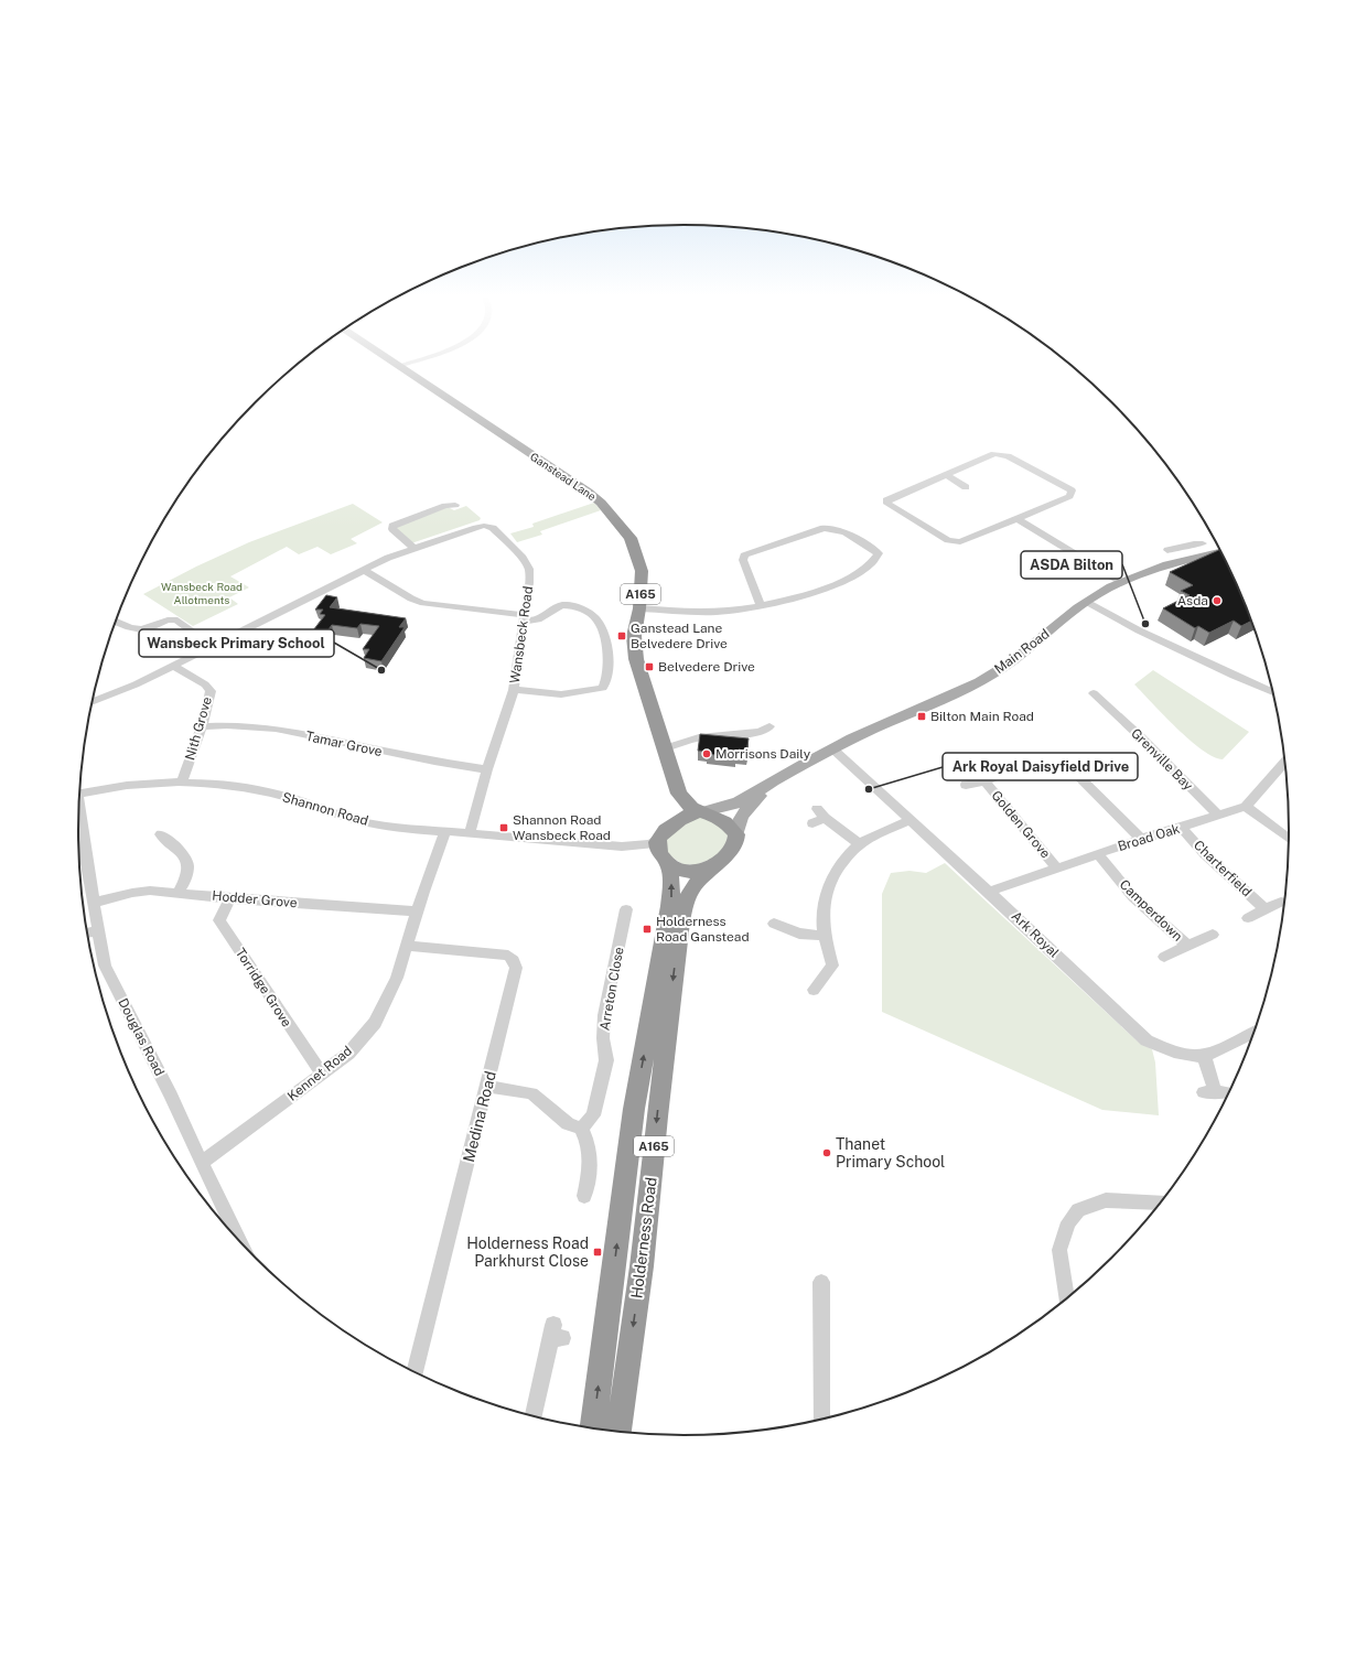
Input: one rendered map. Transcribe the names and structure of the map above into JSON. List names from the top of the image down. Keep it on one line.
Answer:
{"streets":{"highway":["Ganstead Lane","A165","Holderness Road"],"main road":["Main Road"],"street":["Wansbeck Road","Nith Grove","Tamar Grove","Grenville Bay","Shannon Road","Golden Grove","Broad Oak","Charterfield","Hodder Grove","Camperdown","Ark Royal","Torridge Grove","Arreton Close","Douglas Road","Kennet Road","Medina Road"]},"crossings":[["Ganstead Lane","A165"],["Ganstead Lane","Main Road"],["Ganstead Lane","Shannon Road"],["Ganstead Lane","Holderness Road"],["A165","Main Road"],["A165","Shannon Road"],["A165","Holderness Road"],["Wansbeck Road","Nith Grove"],["Wansbeck Road","Tamar Grove"],["Wansbeck Road","Shannon Road"],["Main Road","Shannon Road"],["Main Road","Ark Royal"],["Main Road","Holderness Road"],["Nith Grove","Tamar Grove"],["Nith Grove","Shannon Road"],["Grenville Bay","Broad Oak"],["Shannon Road","Kennet Road"],["Shannon Road","Holderness Road"],["Golden Grove","Broad Oak"],["Broad Oak","Charterfield"],["Broad Oak","Camperdown"],["Broad Oak","Ark Royal"],["Hodder Grove","Torridge Grove"],["Hodder Grove","Douglas Road"],["Hodder Grove","Kennet Road"],["Torridge Grove","Kennet Road"],["Douglas Road","Kennet Road"],["Kennet Road","Medina Road"]],"parks":["Wansbeck Road Allotments"],"places":{"other":["Asda","ASDA Bilton","Wansbeck Primary School","Morrisons Daily","Ark Royal Daisyfield Drive","Thanet Primary School"],"transit":["Ganstead Lane Belvedere Drive","Belvedere Drive","Bilton Main Road","Shannon Road Wansbeck Road","Holderness Road Ganstead","Holderness Road Parkhurst Close"]}}
